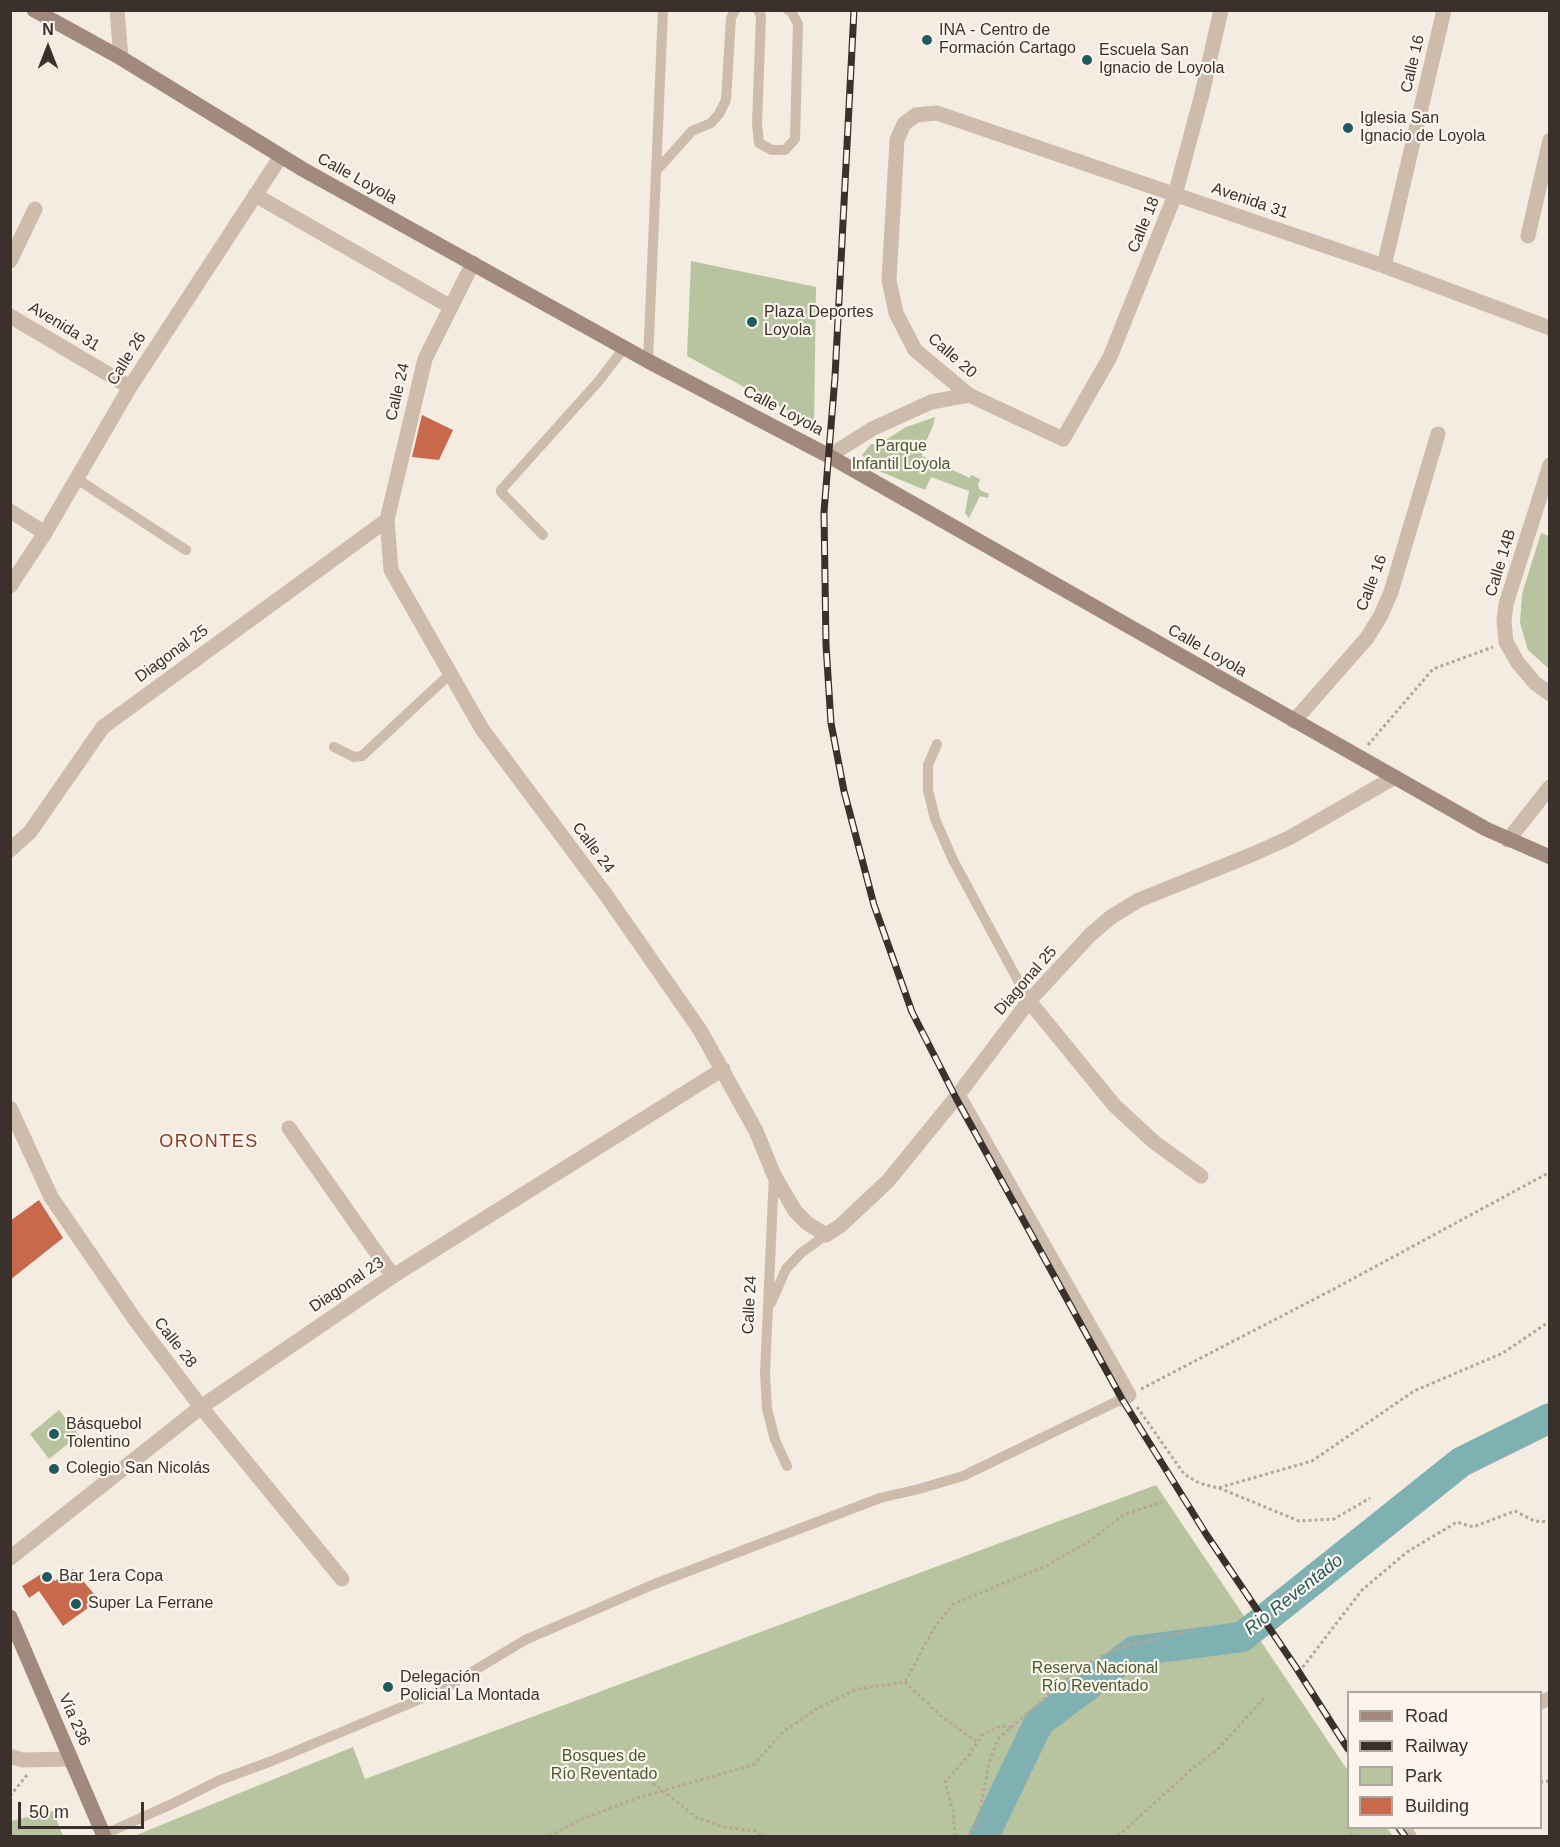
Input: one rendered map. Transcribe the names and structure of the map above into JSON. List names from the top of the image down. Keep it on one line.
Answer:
{"streets":{"main road":["Calle Loyola","Vía 236"],"street":["Calle 16","Avenida 31","Calle 18","Calle 20","Calle 26","Calle 24","Calle 14B","Diagonal 25","Diagonal 23","Calle 28"]},"crossings":[["Calle 16","Calle Loyola"],["Calle 16","Avenida 31"],["Calle Loyola","Calle 20"],["Calle Loyola","Calle 26"],["Calle Loyola","Calle 24"],["Calle Loyola","Diagonal 25"],["Avenida 31","Calle 18"],["Avenida 31","Calle 20"],["Avenida 31","Calle 26"],["Calle 18","Calle 20"],["Calle 24","Diagonal 25"],["Calle 24","Diagonal 23"],["Diagonal 23","Calle 28"]],"districts":["ORONTES"],"water":["Rio Reventado"],"parks":["Parque Infantil Loyola","Reserva Nacional Río Reventado","Bosques de Río Reventado"],"places":["INA - Centro de Formación Cartago","Escuela San Ignacio de Loyola","Iglesia San Ignacio de Loyola","Plaza Deportes Loyola","Básquebol Tolentino","Colegio San Nicolás","Bar 1era Copa","Super La Ferrane","Delegación Policial La Montada"],"legend":["Road","Railway","Park","Building"],"scale_bar":"50 m","north":"top"}
